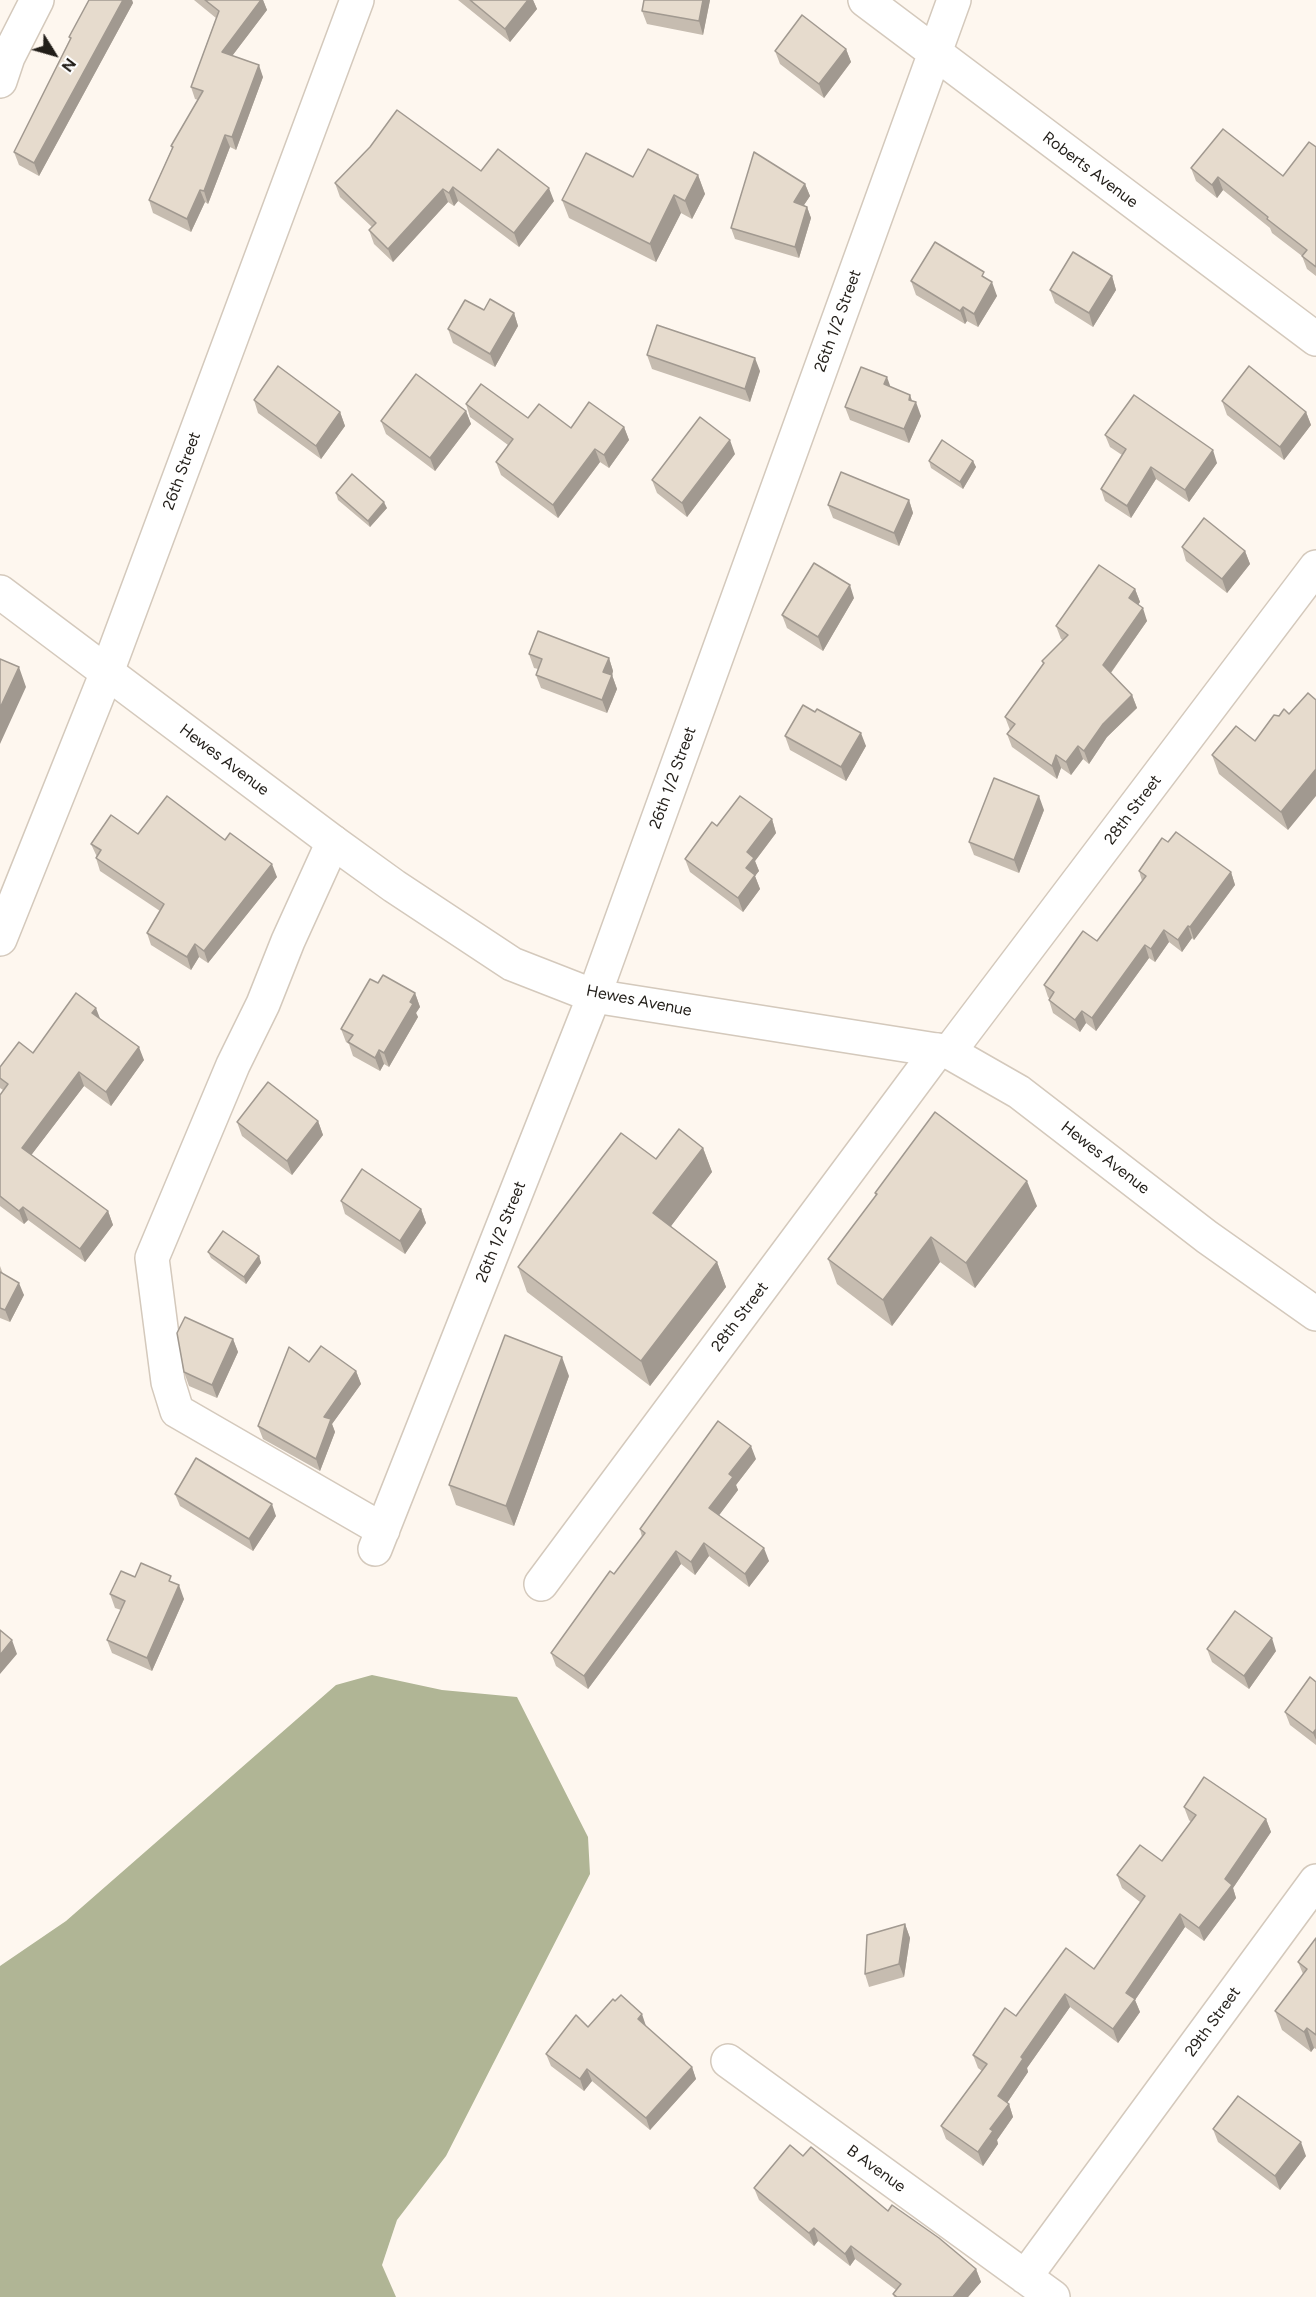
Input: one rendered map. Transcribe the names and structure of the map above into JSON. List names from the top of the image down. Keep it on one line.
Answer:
{"streets":{"street":["Roberts Avenue","26th 1/2 Street","26th Street","Hewes Avenue","28th Street","29th Street","B Avenue"]},"crossings":[["Roberts Avenue","26th 1/2 Street"],["26th 1/2 Street","Hewes Avenue"],["26th Street","Hewes Avenue"],["Hewes Avenue","28th Street"],["29th Street","B Avenue"]],"north":"bottom right"}
